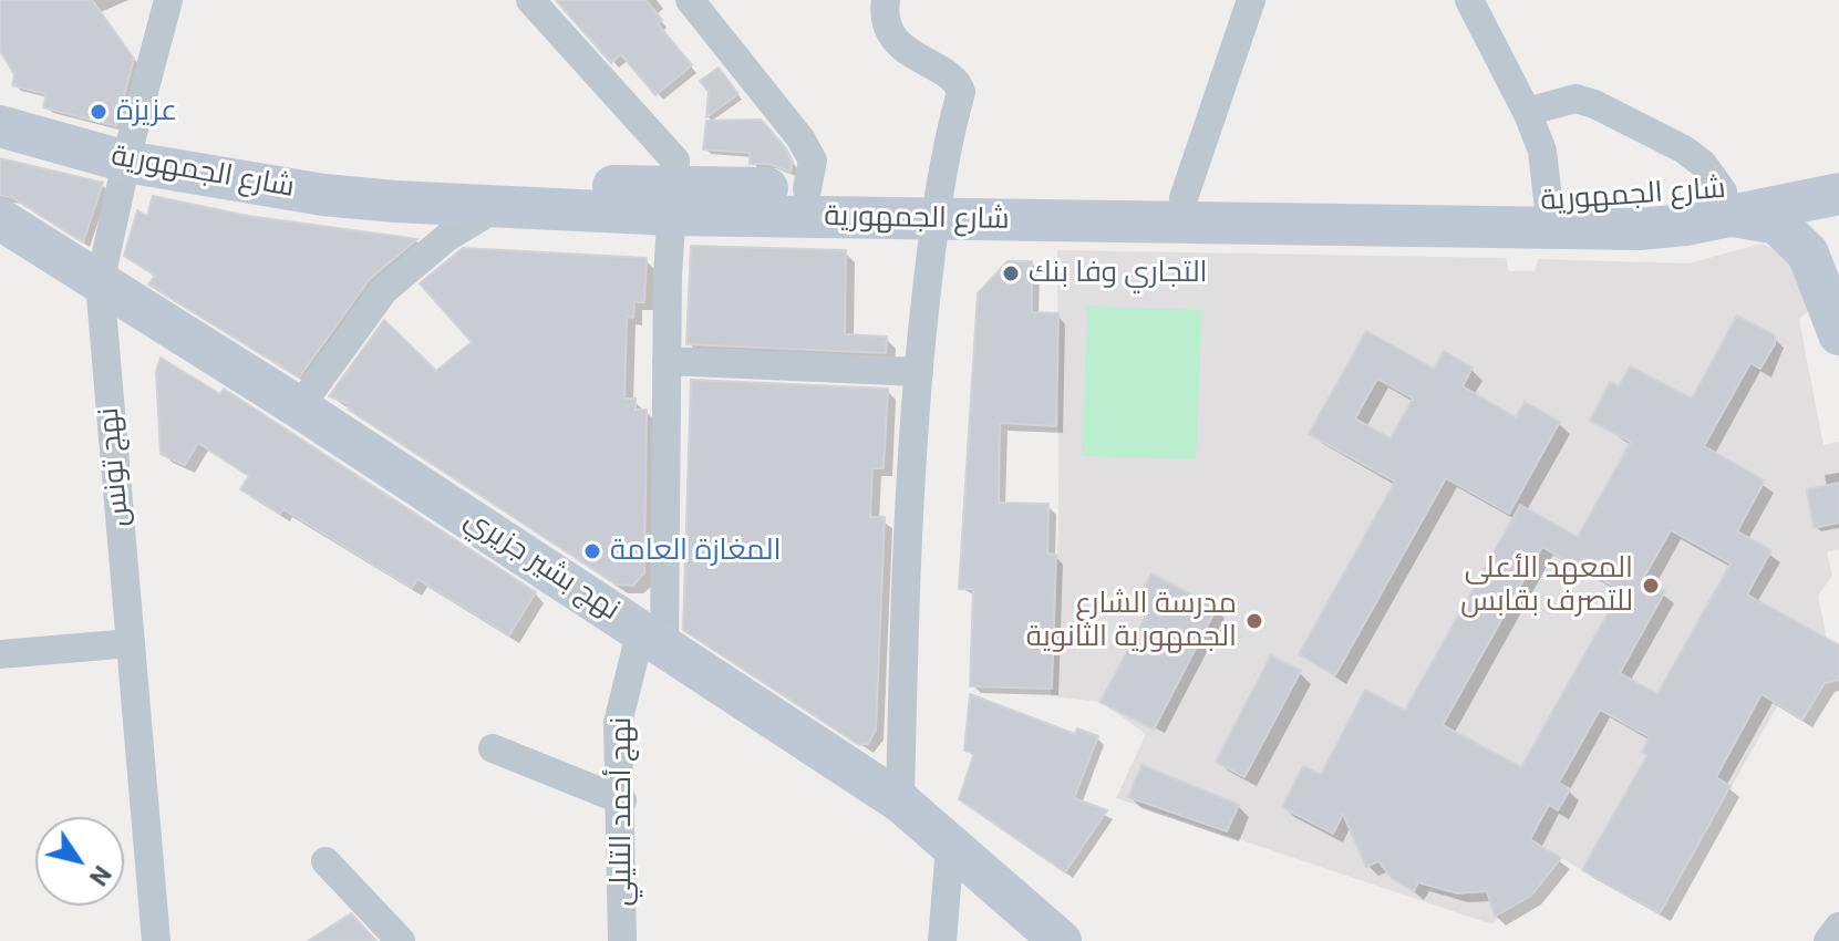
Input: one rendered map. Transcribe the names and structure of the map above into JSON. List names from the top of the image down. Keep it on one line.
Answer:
{"streets":{"main road":["شارع الجمهورية","نهج بشير جزيري"],"street":["نهج تونس","نهج أحمد التليلي"]},"crossings":[["شارع الجمهورية","نهج تونس"],["شارع الجمهورية","نهج أحمد التليلي"],["نهج تونس","نهج بشير جزيري"],["نهج بشير جزيري","نهج أحمد التليلي"]],"places":["عزيزة","التجاري وفا بنك","المغازة العامة","المعهد الأعلى للتصرف بقابس","مدرسة الشارع الجمهورية الثانوية"],"north":"bottom right"}
